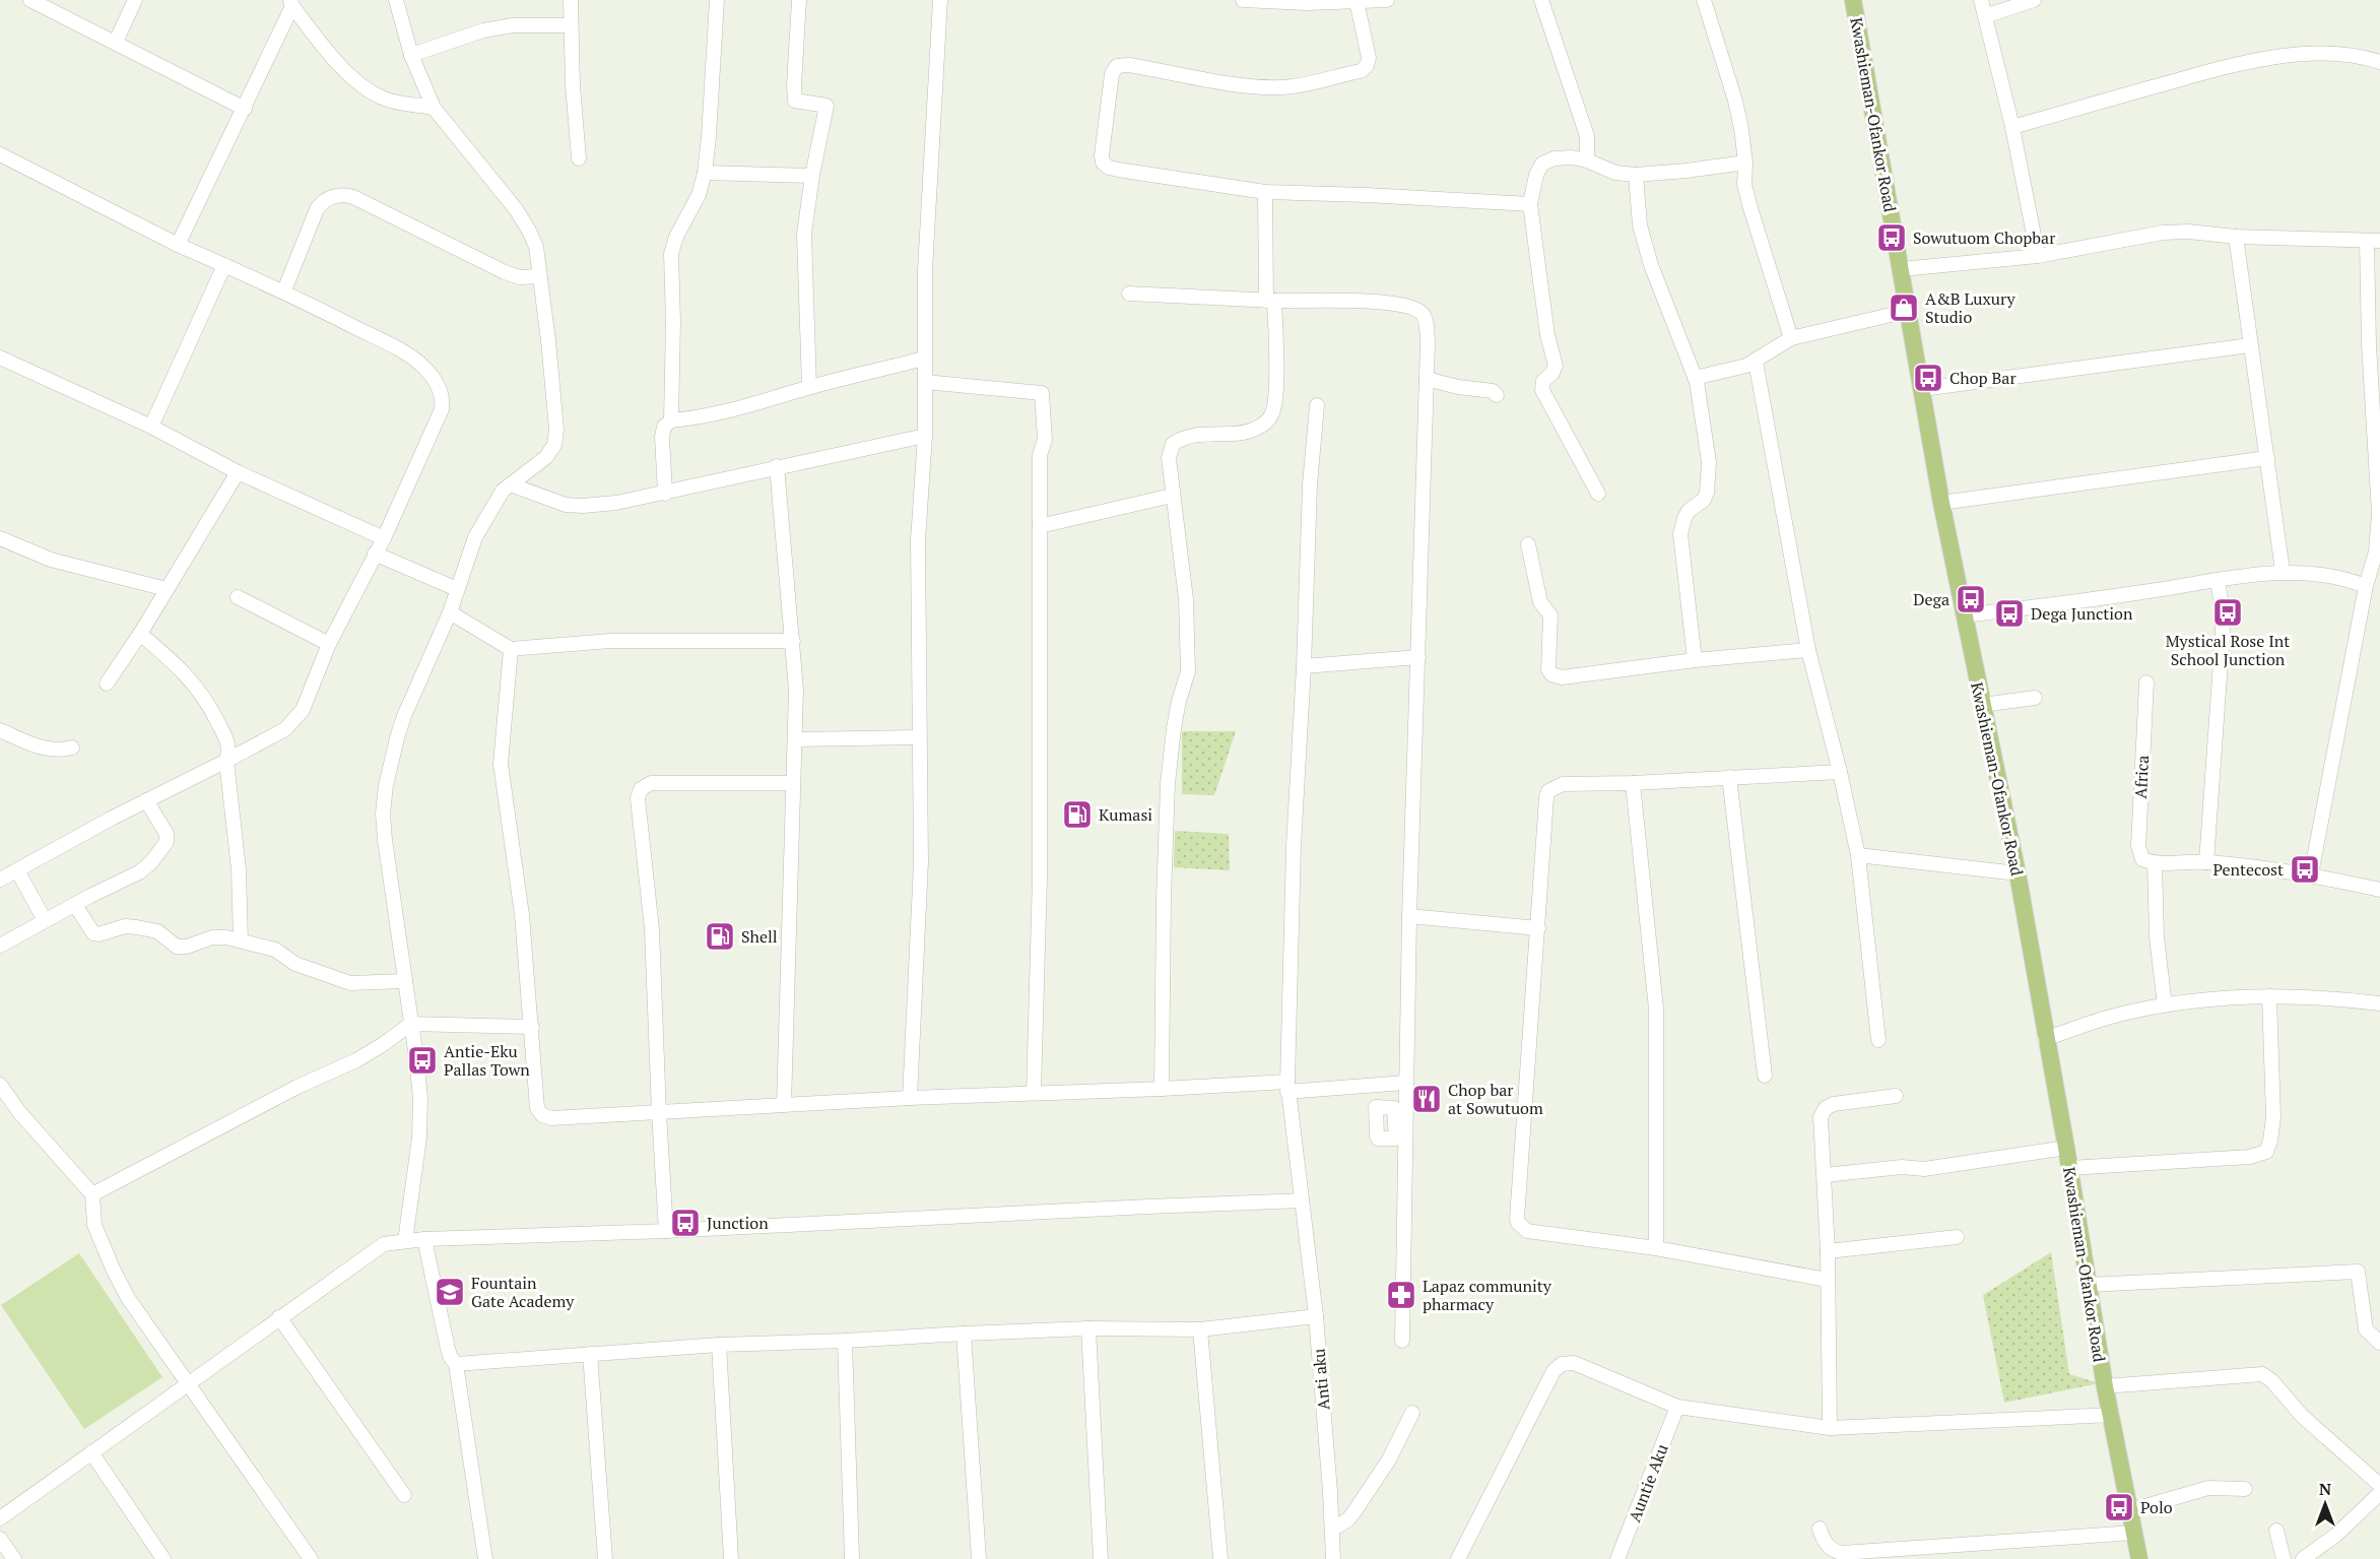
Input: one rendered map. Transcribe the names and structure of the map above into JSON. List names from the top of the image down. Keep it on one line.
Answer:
{"streets":{"main road":["Kwashieman-Ofankor Road"],"street":["Africa","Anti aku","Auntie Aku"]},"places":{"bus stop":["Sowutuom Chopbar","Chop Bar","Dega","Mystical Rose Int School Junction","Dega Junction","Pentecost","Antie-Eku Pallas Town","Junction","Polo"],"shop":["A&B Luxury Studio"],"fuel station":["Kumasi","Shell"],"restaurant":["Chop bar at Sowutuom"],"school or university":["Fountain Gate Academy"],"pharmacy":["Lapaz community pharmacy"]},"north":"top"}
